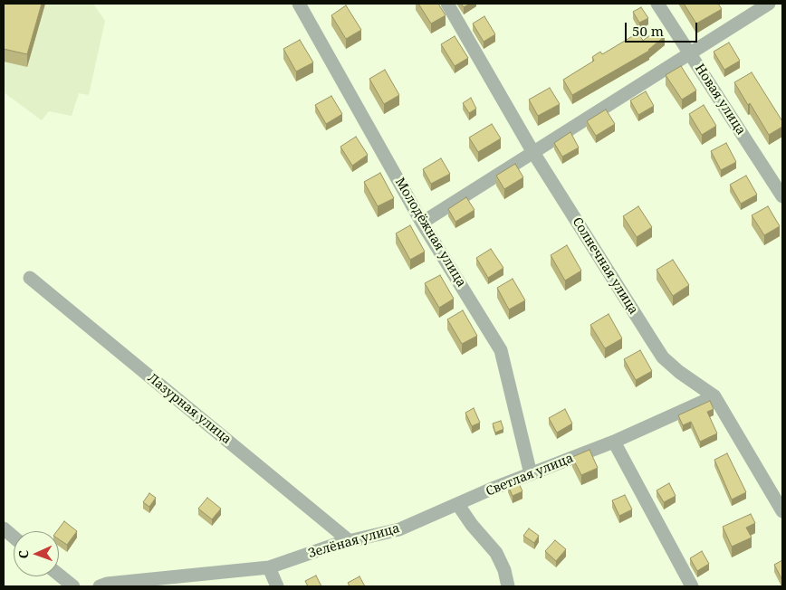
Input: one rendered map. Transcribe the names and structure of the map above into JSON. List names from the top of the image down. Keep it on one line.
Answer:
{"streets":{"street":["Новая улица","Молодёжная улица","Солнечная улица","Лазурная улица","Светлая улица","Зелёная улица"]},"crossings":[["Молодёжная улица","Светлая улица"],["Солнечная улица","Светлая улица"],["Лазурная улица","Зелёная улица"],["Светлая улица","Зелёная улица"]],"scale_bar":"50 m","north":"left"}
